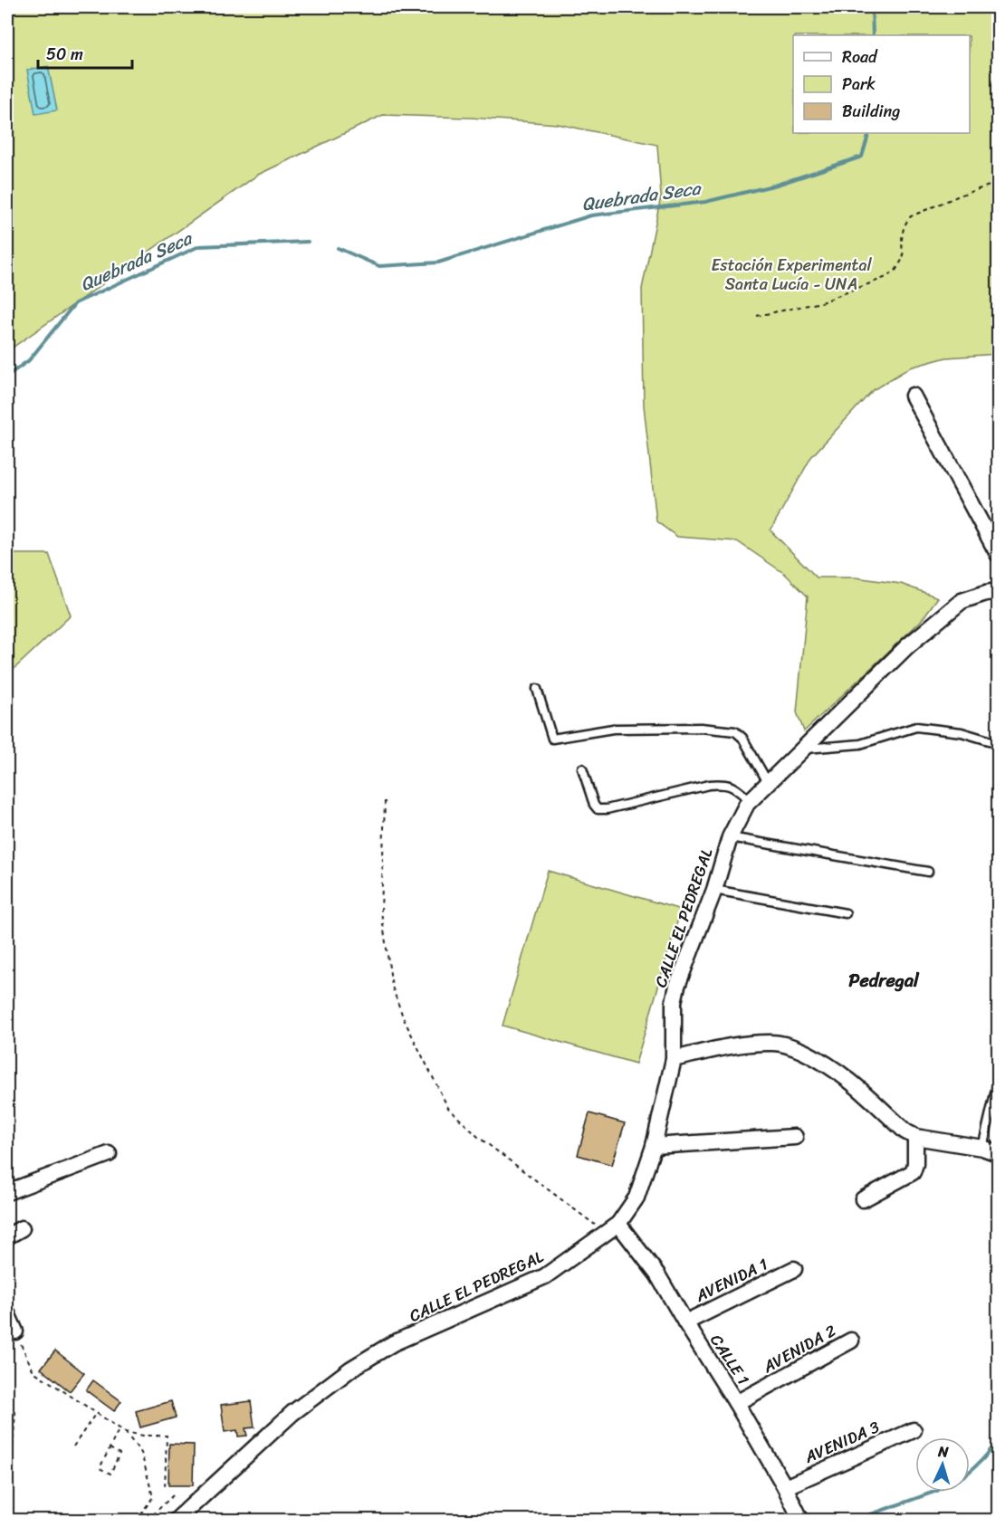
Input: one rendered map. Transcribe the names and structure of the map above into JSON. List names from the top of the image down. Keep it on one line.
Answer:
{"streets":{"street":["CALLE EL PEDREGAL","AVENIDA 1","AVENIDA 2","CALLE 1","AVENIDA 3"]},"crossings":[["CALLE EL PEDREGAL","CALLE 1"],["AVENIDA 1","CALLE 1"],["AVENIDA 2","CALLE 1"],["CALLE 1","AVENIDA 3"]],"districts":["Pedregal"],"water":["Quebrada Seca"],"parks":["Estación Experimental Santa Lucía - UNA"],"legend":["Road","Park","Building"],"scale_bar":"50 m","north":"top"}
